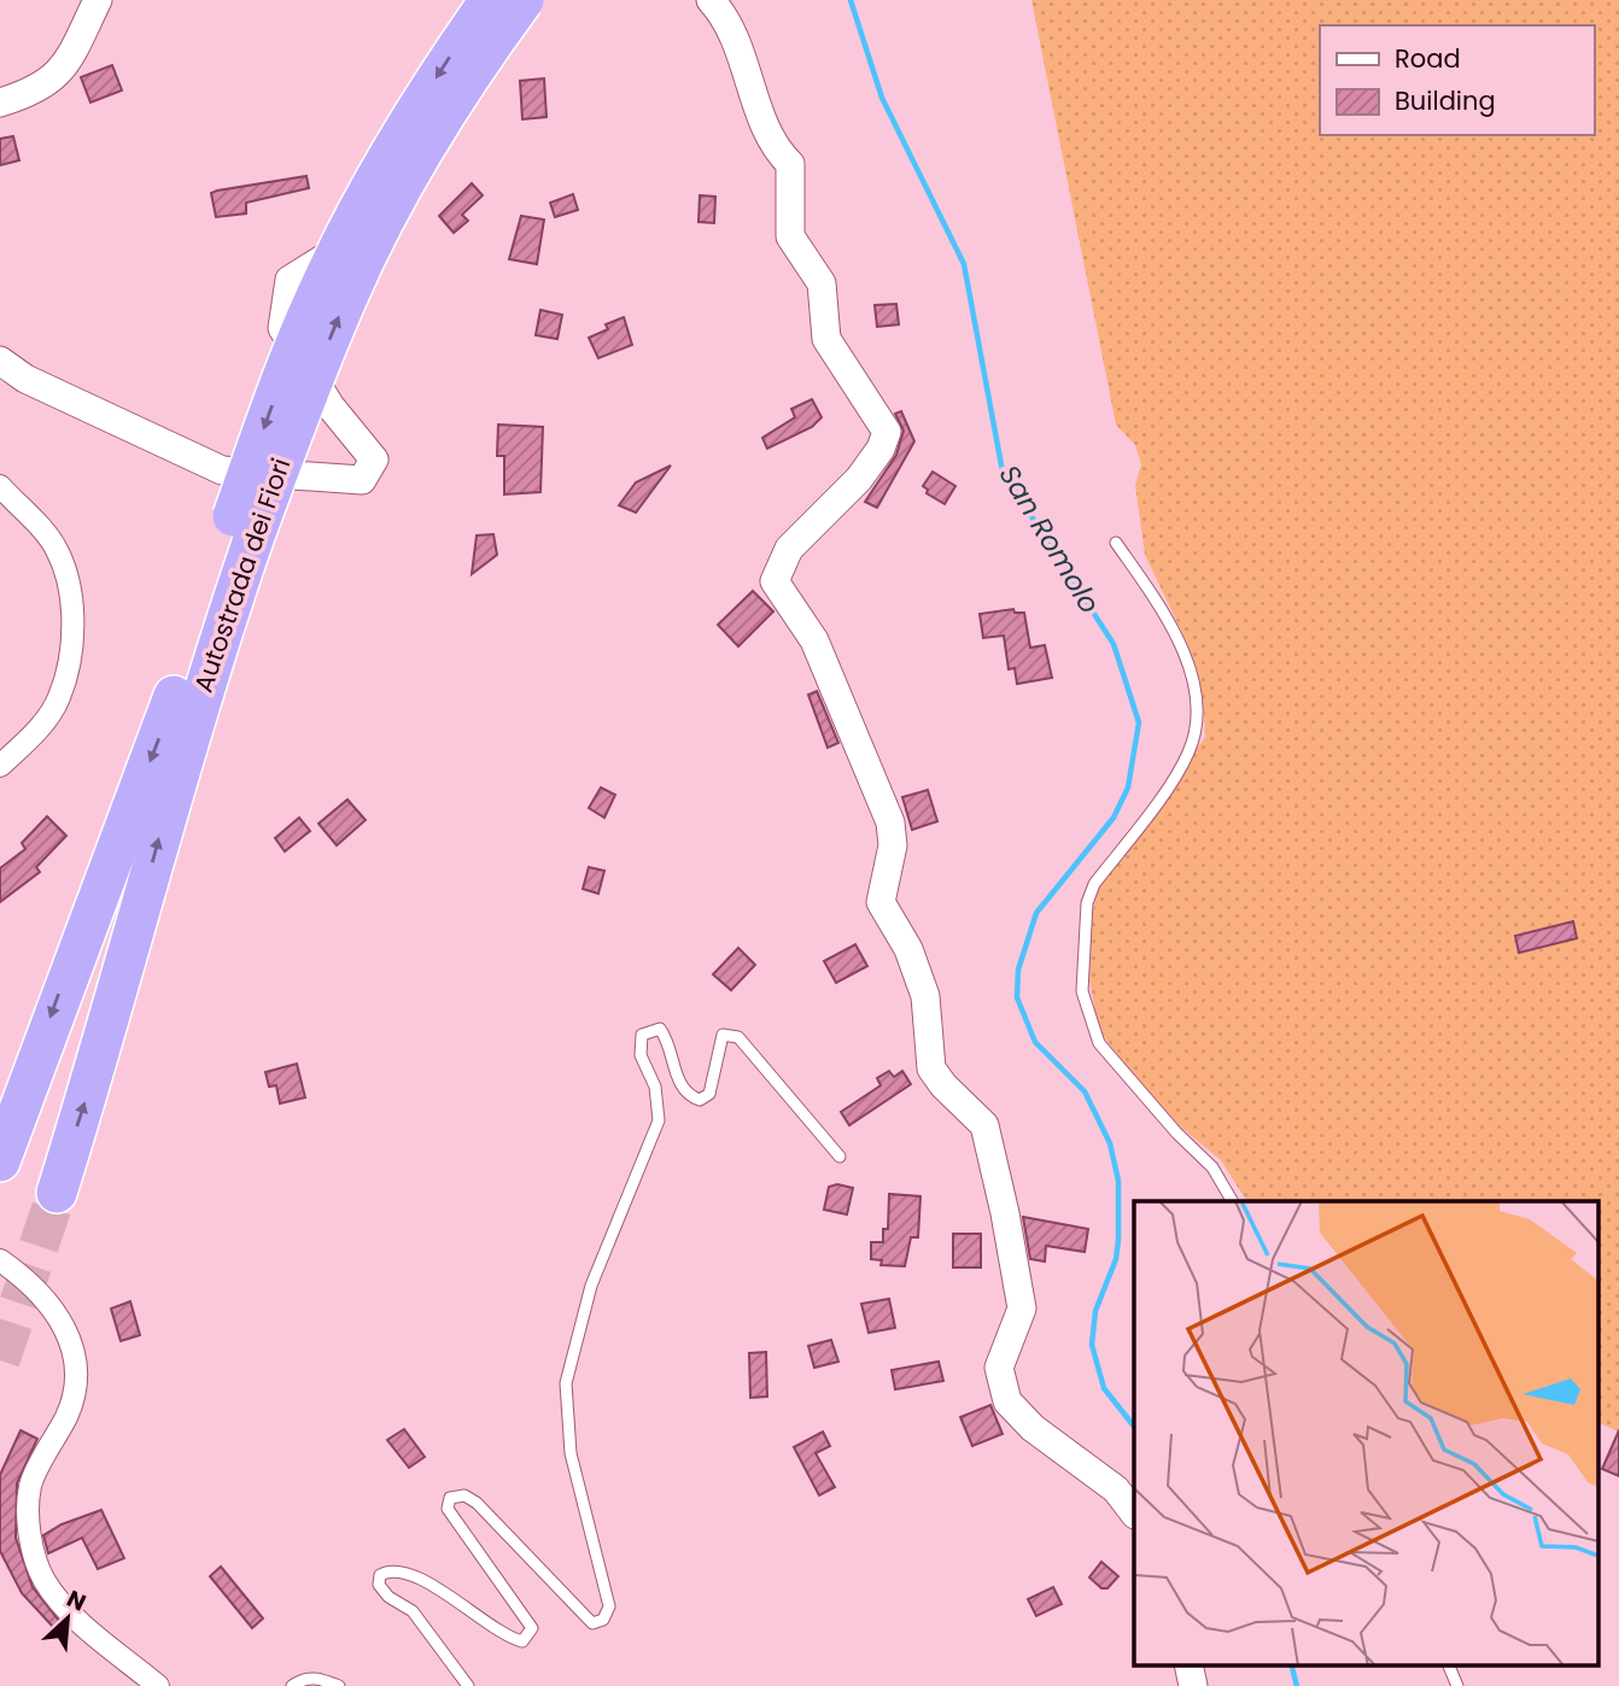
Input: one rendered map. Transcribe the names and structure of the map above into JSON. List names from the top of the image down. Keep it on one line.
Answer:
{"streets":{"highway":["Autostrada dei Fiori"]},"water":["San Romolo"],"legend":["Road","Building"],"north":"top right"}
